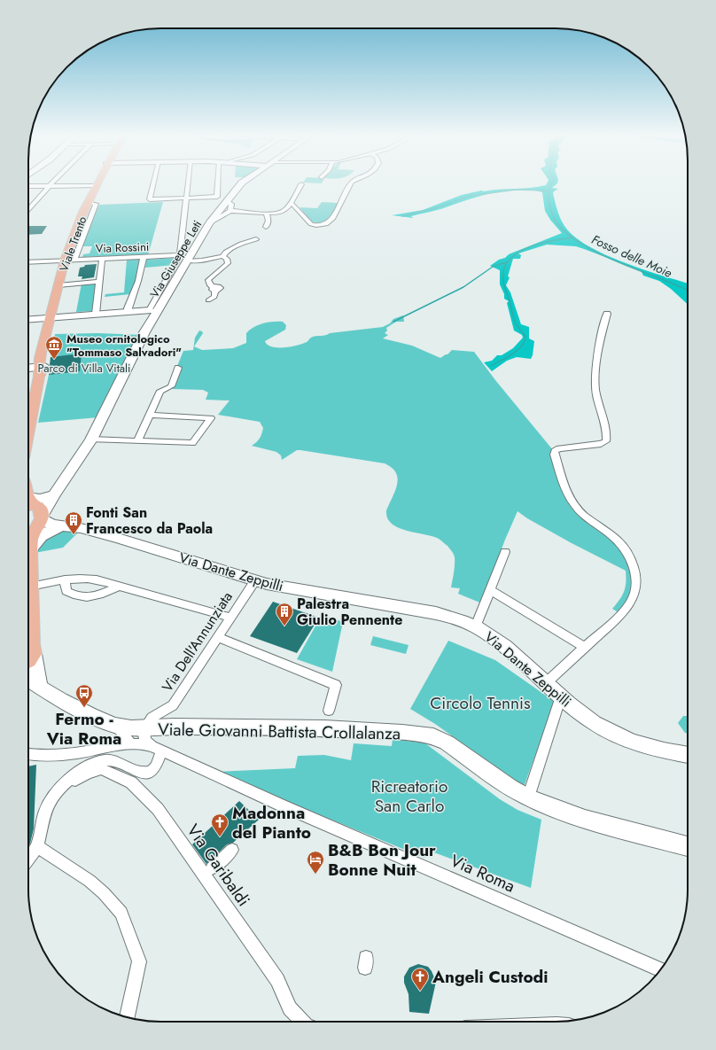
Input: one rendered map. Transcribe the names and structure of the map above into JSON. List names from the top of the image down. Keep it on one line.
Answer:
{"streets":{"main road":["Viale Trento","Via Giuseppe Leti","Via Dante Zeppilli","Viale Giovanni Battista Crollalanza"],"street":["Via Rossini","Via Dell'Annunziata","Via Garibaldi","Via Roma"]},"crossings":[["Viale Trento","Via Rossini"],["Via Giuseppe Leti","Via Dante Zeppilli"],["Via Dante Zeppilli","Via Dell'Annunziata"],["Via Dell'Annunziata","Viale Giovanni Battista Crollalanza"]],"water":["Fosso delle Moie"],"parks":["Parco di Villa Vitali","Circolo Tennis","Ricreatorio San Carlo"],"places":{"museum":["Museo ornitologico \"Tommaso Salvadori\""],"building":["Fonti San Francesco da Paola","Palestra Giulio Pennente"],"bus stop":["Fermo - Via Roma"],"church":["Madonna del Pianto","Angeli Custodi"],"hotel":["B&B Bon Jour Bonne Nuit"]}}
